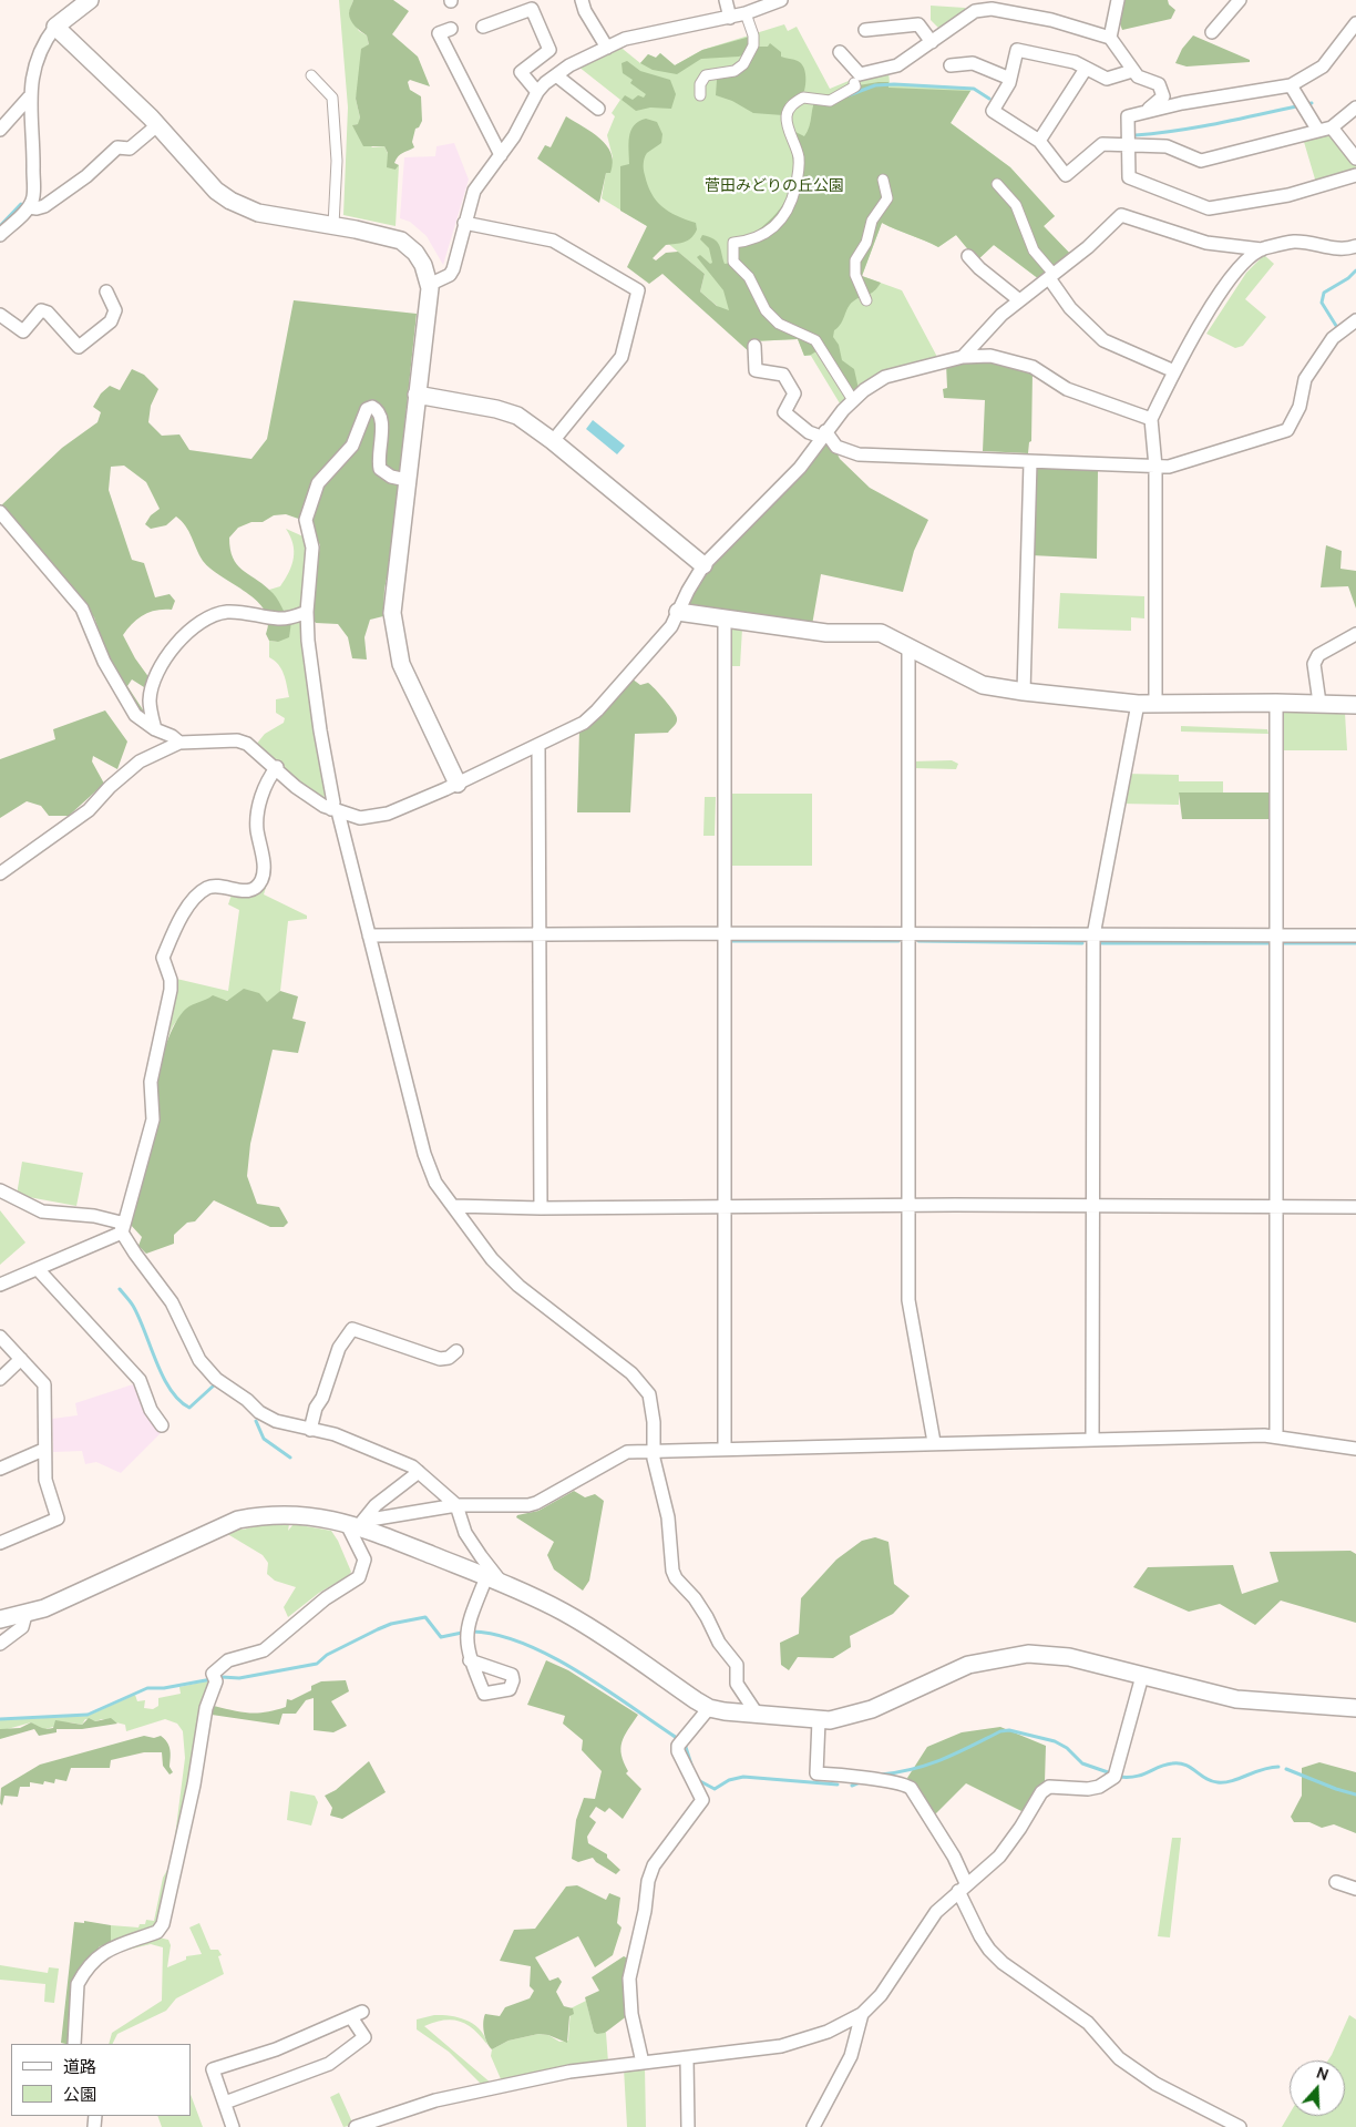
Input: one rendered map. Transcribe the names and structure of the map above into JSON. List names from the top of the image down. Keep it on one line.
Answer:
{"parks":["菅田みどりの丘公園"],"legend":["道路","公園"],"north":"top"}
